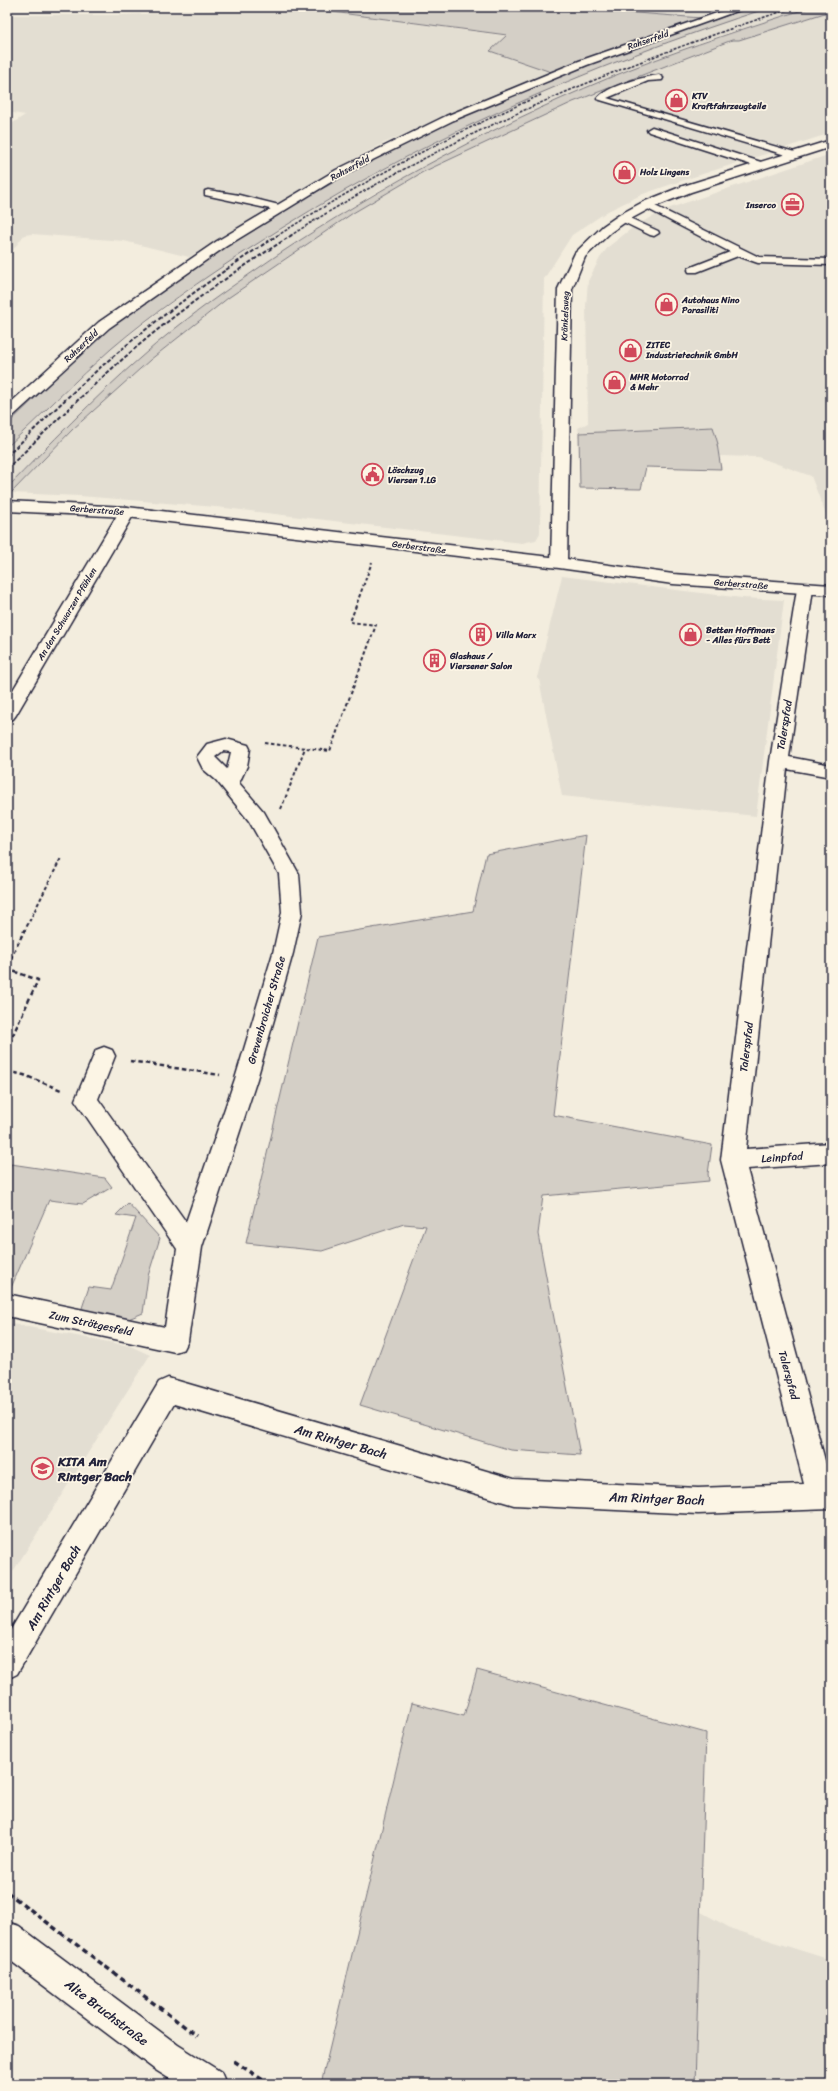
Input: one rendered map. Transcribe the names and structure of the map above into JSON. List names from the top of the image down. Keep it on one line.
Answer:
{"streets":{"street":["Rahserfeld","Kränkelsweg","Gerberstraße","An den Schwarzen Pfählen","Talerspfad","Grevenbroicher Straße","Leinpfad","Zum Strötgesfeld","Am Rintger Bach","Alte Bruchstraße"]},"crossings":[["Kränkelsweg","Gerberstraße"],["Gerberstraße","An den Schwarzen Pfählen"],["Gerberstraße","Talerspfad"],["Talerspfad","Leinpfad"],["Talerspfad","Am Rintger Bach"],["Grevenbroicher Straße","Zum Strötgesfeld"]],"places":{"shop":["KTV Kraftfahrzeugteile","Holz Lingens","Autohaus Nino Parasiliti","ZITEC Industrietechnik GmbH","MHR Motorrad & Mehr","Betten Hoffmans - Alles fürs Bett"],"office":["Inserco"],"public building":["Löschzug Viersen 1.LG"],"building":["Villa Marx","Glashaus / Viersener Salon"],"school or university":["KITA Am Rintger Bach"]}}
